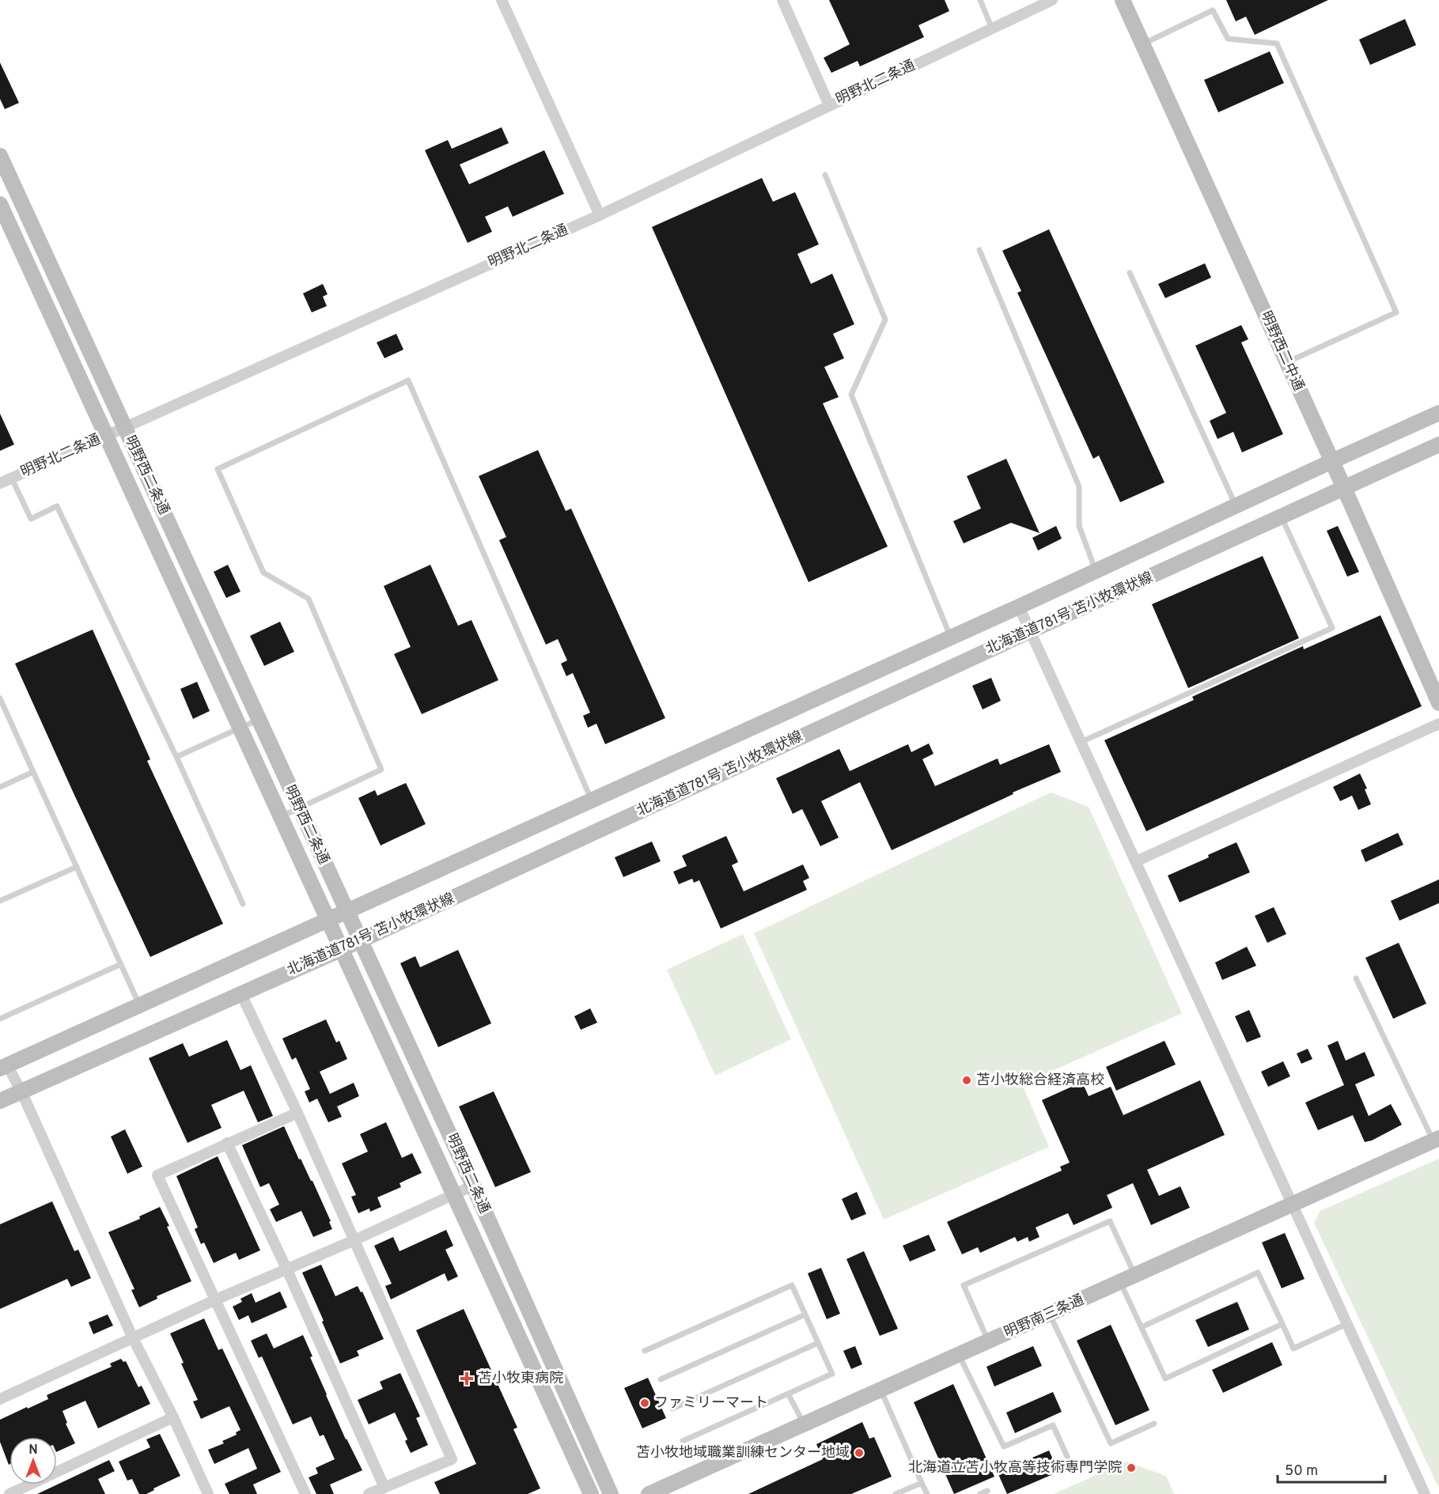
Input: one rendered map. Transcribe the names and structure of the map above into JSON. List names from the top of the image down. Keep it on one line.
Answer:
{"streets":{"street":["明野北二条通","明野西二中通","明野西二条通","北海道道781号 苫小牧環状線","明野南三条通"]},"crossings":[["明野北二条通","明野西二条通"],["明野西二中通","北海道道781号 苫小牧環状線"],["明野西二条通","北海道道781号 苫小牧環状線"]],"places":{"other":["苫小牧総合経済高校","ファミリーマート","苫小牧地域職業訓練センター地域","北海道立苫小牧高等技術専門学院"],"health":["苫小牧東病院"]},"scale_bar":"50 m","north":"top"}
